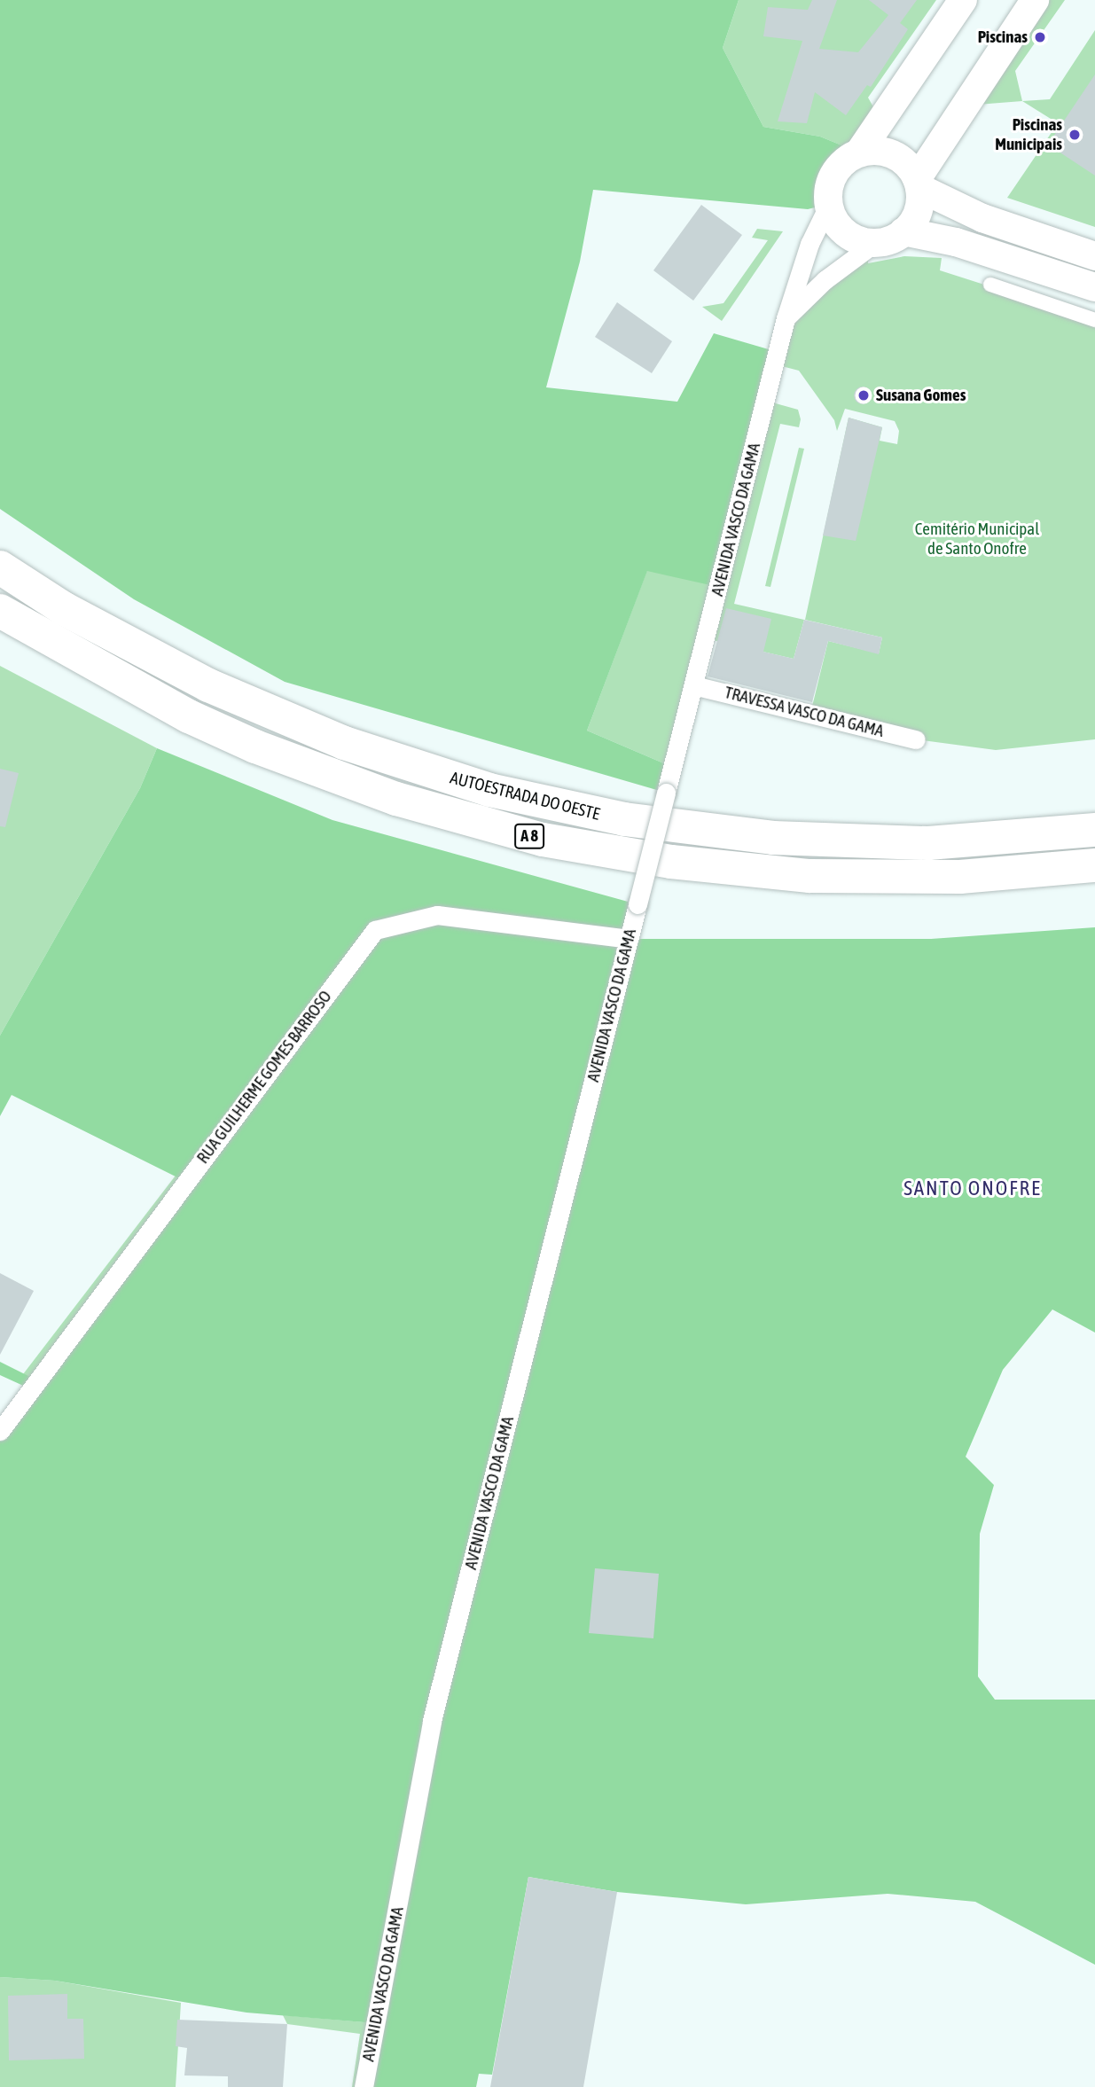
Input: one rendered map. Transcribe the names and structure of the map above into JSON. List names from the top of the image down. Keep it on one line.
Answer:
{"streets":{"highway":["AUTOESTRADA DO OESTE","A 8"],"street":["AVENIDA VASCO DA GAMA","TRAVESSA VASCO DA GAMA","RUA GUILHERME GOMES BARROSO"]},"crossings":[["AVENIDA VASCO DA GAMA","TRAVESSA VASCO DA GAMA"],["AVENIDA VASCO DA GAMA","RUA GUILHERME GOMES BARROSO"]],"districts":["SANTO ONOFRE"],"parks":["Cemitério Municipal de Santo Onofre"],"places":["Piscinas","Piscinas Municipais","Susana Gomes"]}
